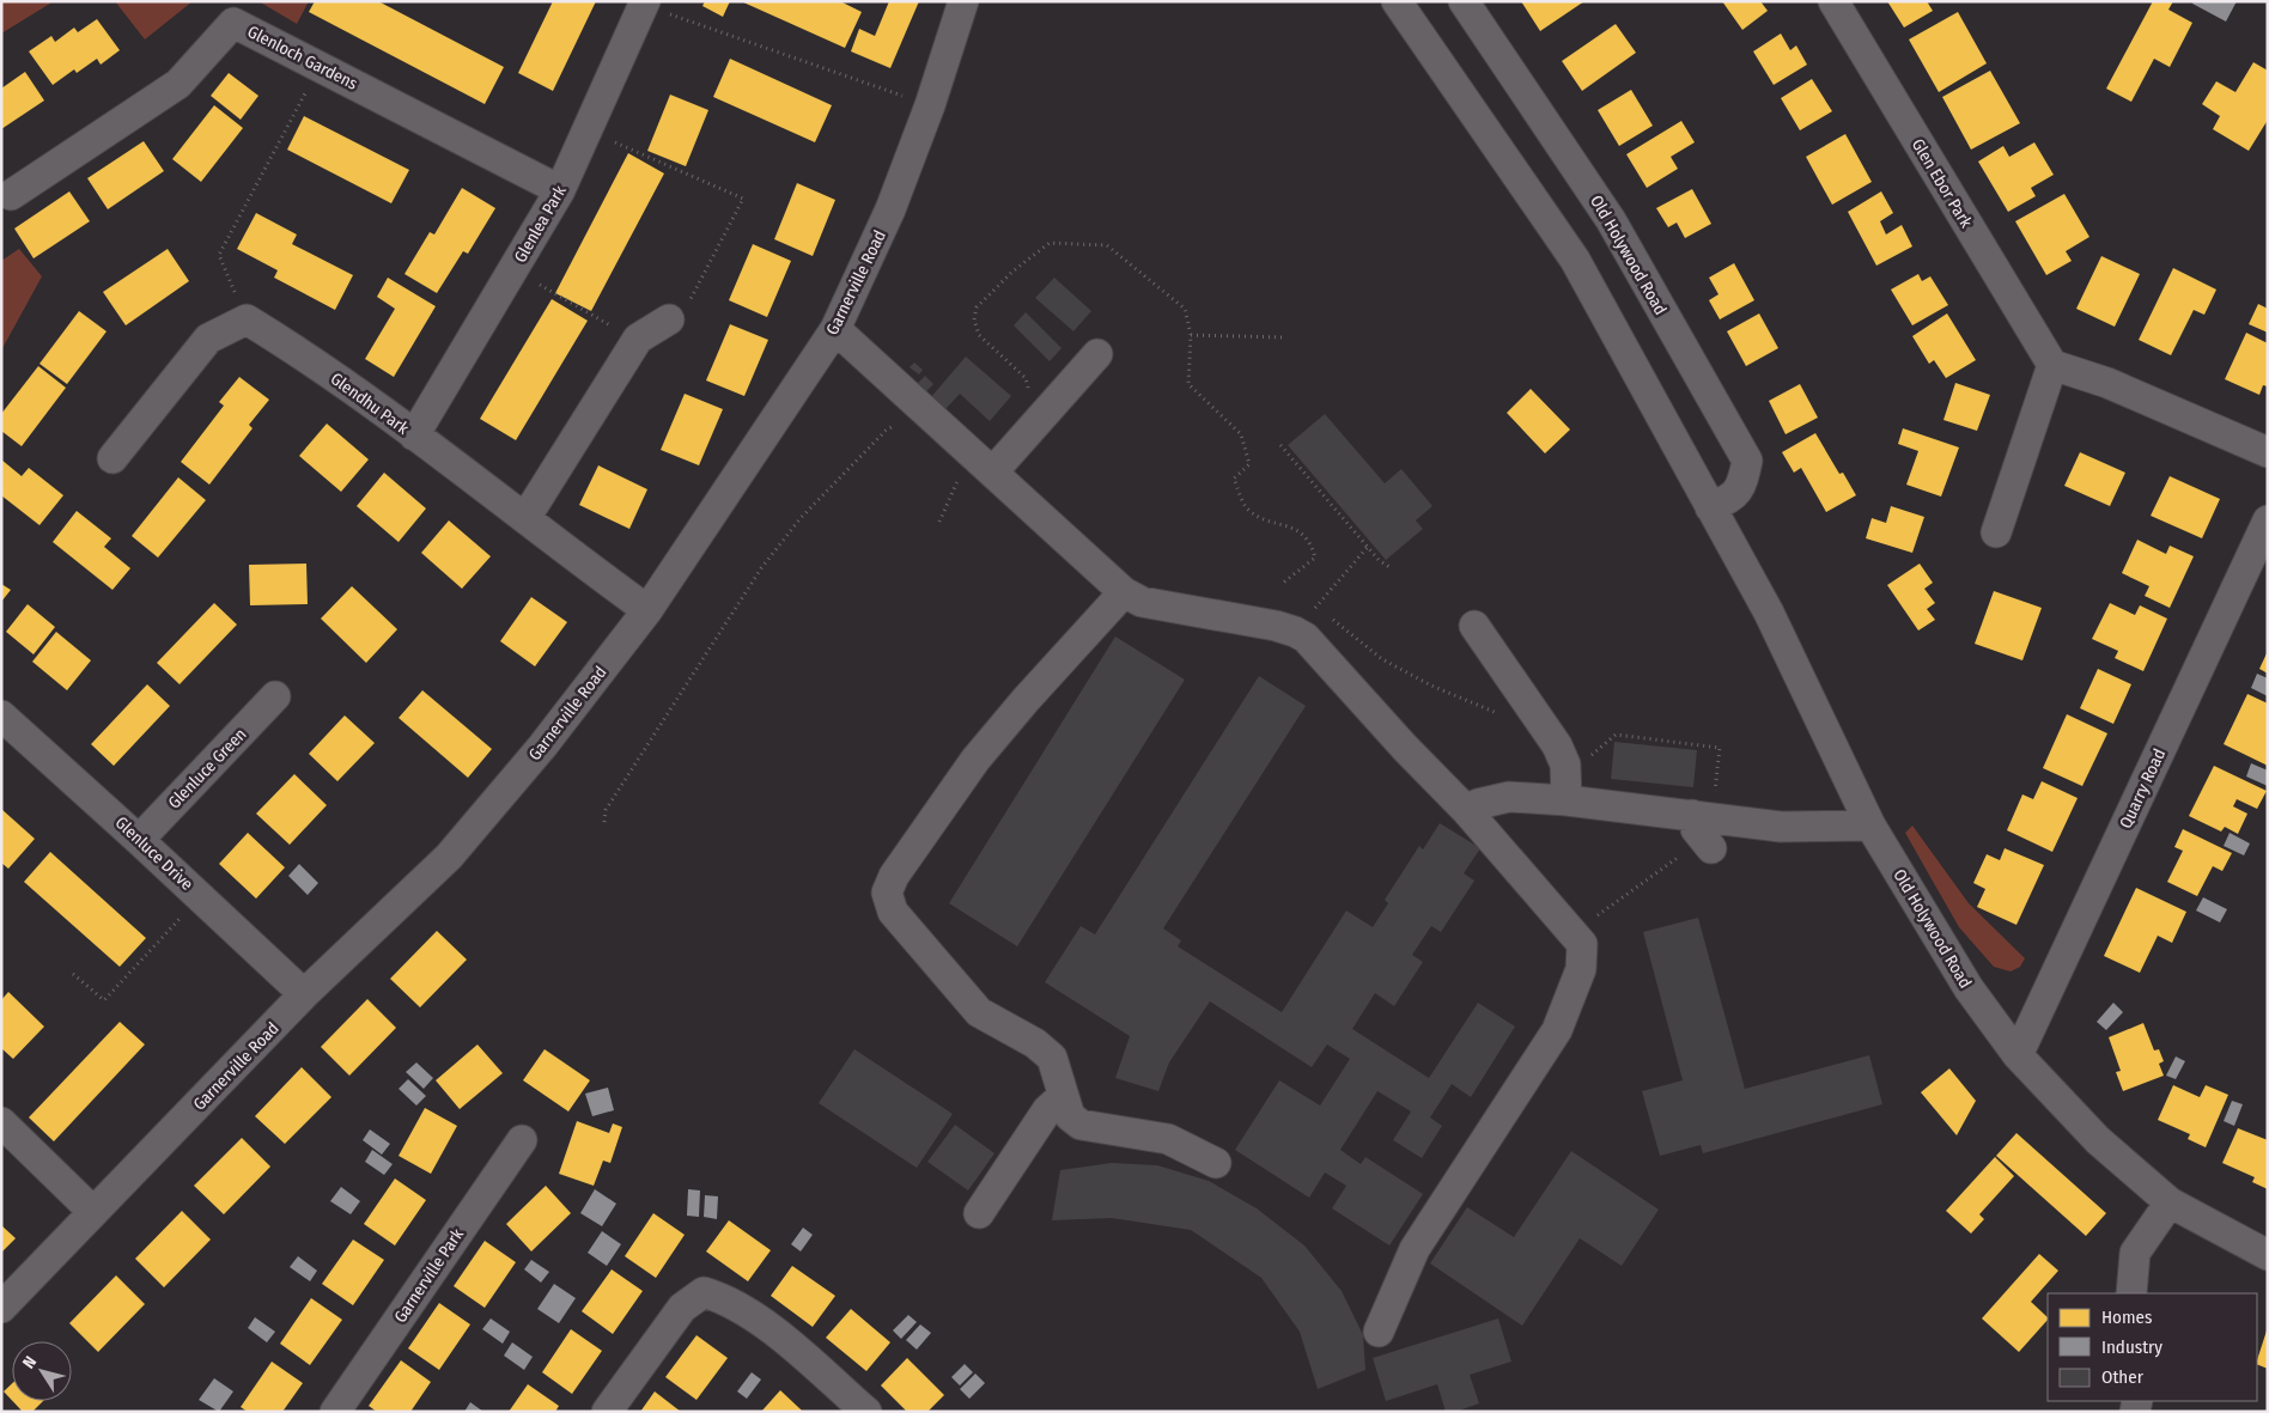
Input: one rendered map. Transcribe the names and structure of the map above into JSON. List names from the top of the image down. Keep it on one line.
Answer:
{"streets":{"street":["Glenloch Gardens","Glen Ebor Park","Glenlea Park","Old Holywood Road","Garnerville Road","Glendhu Park","Glenluce Green","Quarry Road","Glenluce Drive","Garnerville Park"]},"crossings":[["Glenloch Gardens","Glenlea Park"],["Glenlea Park","Glendhu Park"],["Old Holywood Road","Quarry Road"],["Garnerville Road","Glendhu Park"],["Garnerville Road","Glenluce Drive"],["Glenluce Green","Glenluce Drive"]],"legend":["Homes","Industry","Other"],"north":"top left"}
